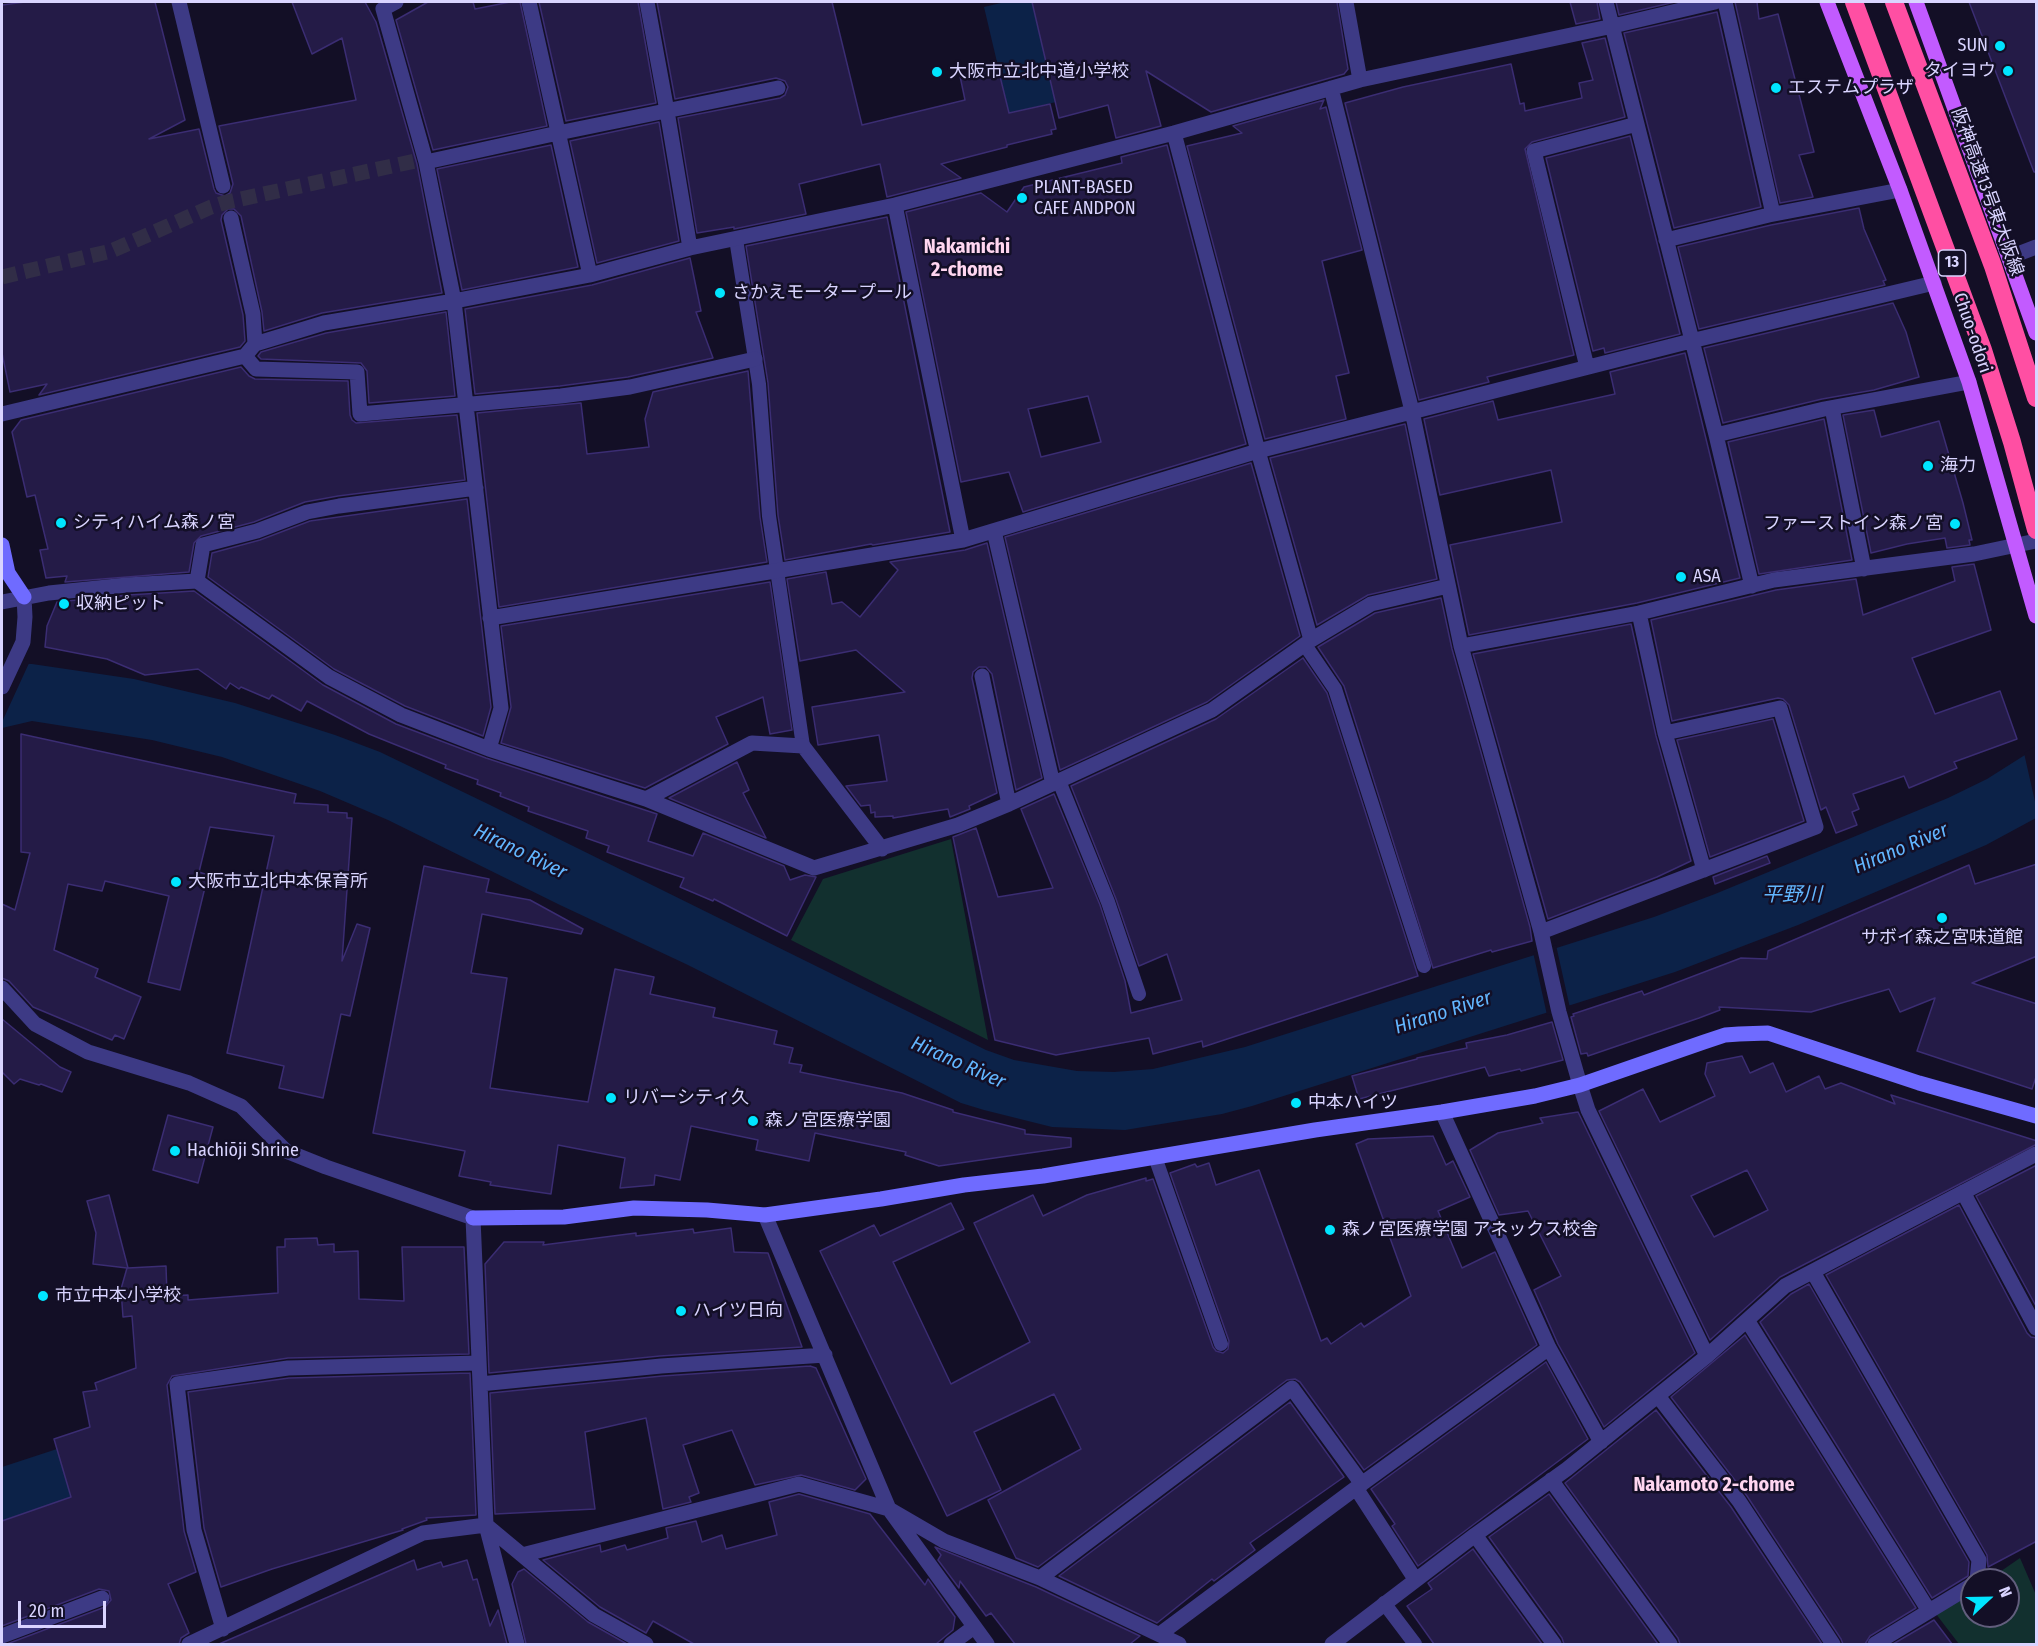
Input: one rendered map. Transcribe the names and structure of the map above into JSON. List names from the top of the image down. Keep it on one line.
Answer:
{"streets":{"highway":["阪神高速13号東大阪線","13"],"main road":["Chuo-odori"]},"districts":["Nakamichi 2-chome","Nakamoto 2-chome"],"water":["Hirano River","平野川"],"places":["SUN","タイヨウ","大阪市立北中道小学校","エステムプラザ","PLANT-BASED CAFE ANDPON","さかえモータープール","海力","シティハイム森ノ宮","ファーストイン森ノ宮","ASA","収納ピット","大阪市立北中本保育所","サボイ森之宮味道館","リバーシティ久","中本ハイツ","森ノ宮医療学園","Hachiōji Shrine","森ノ宮医療学園 アネックス校舎","市立中本小学校","ハイツ日向"],"scale_bar":"20 m","north":"right"}
